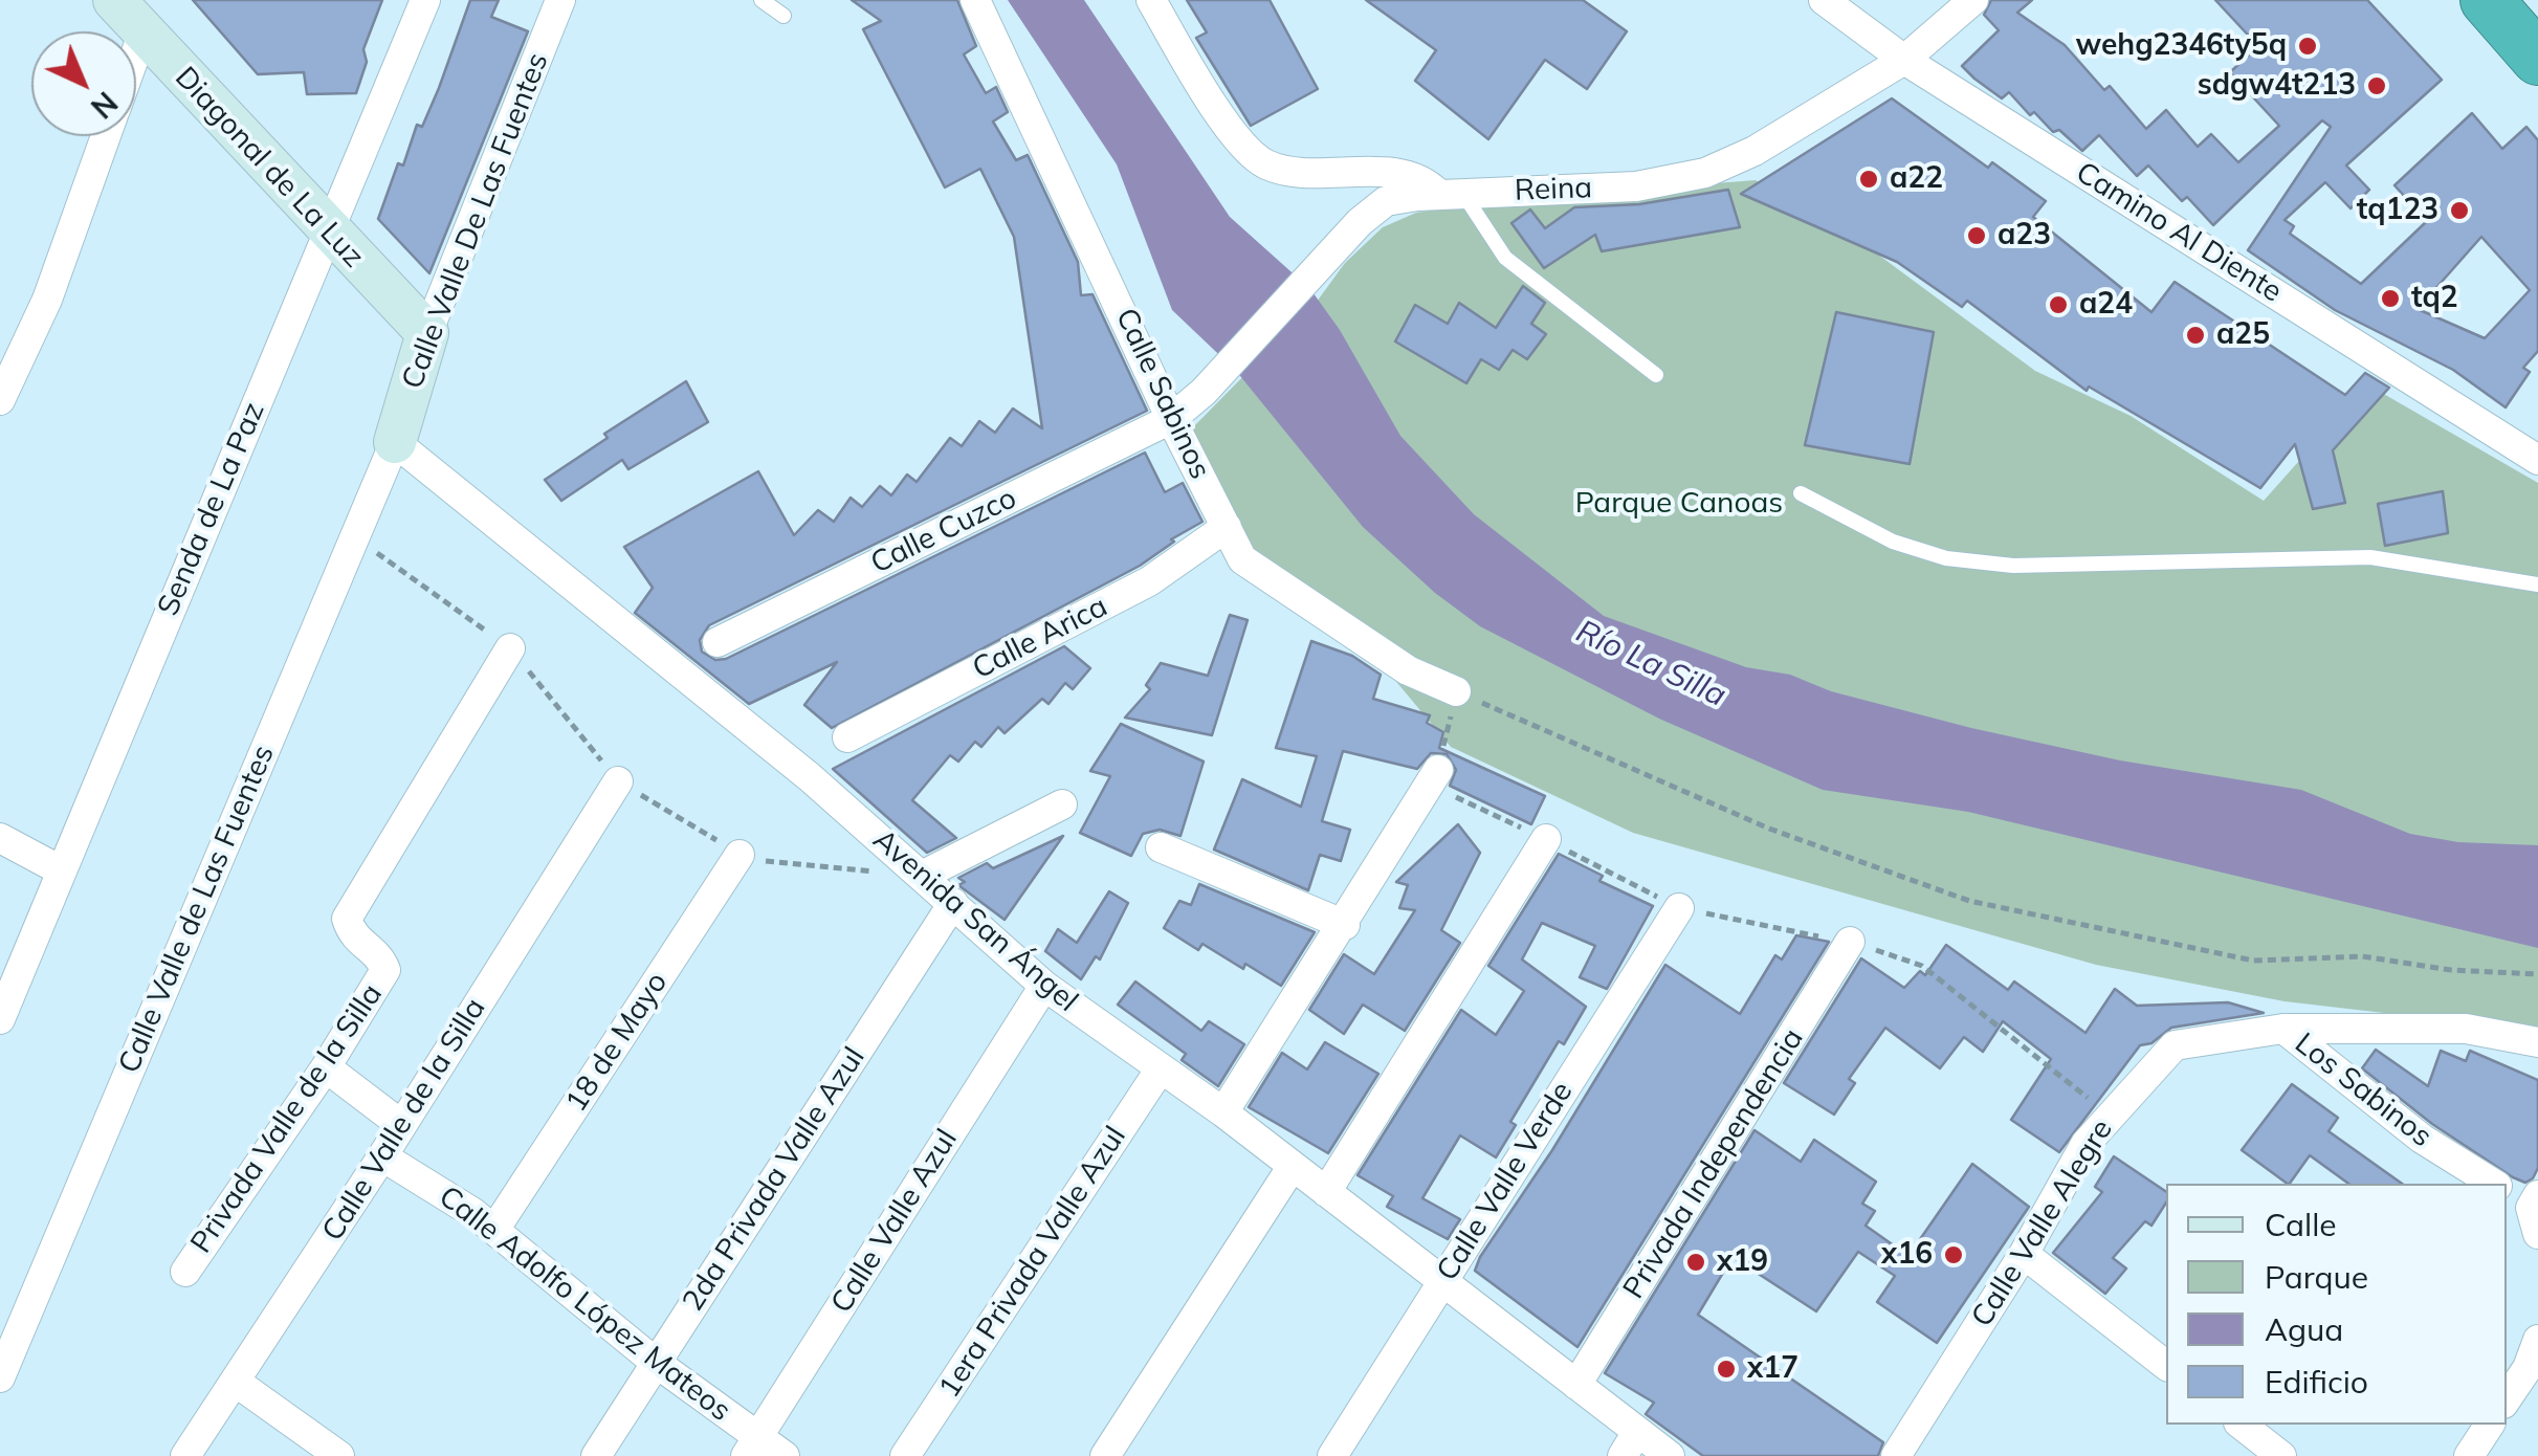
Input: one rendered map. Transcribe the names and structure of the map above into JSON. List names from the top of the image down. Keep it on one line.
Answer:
{"streets":{"street":["Diagonal de La Luz","Reina","Calle Valle De Las Fuentes","Camino Al Diente","Calle Sabinos","Senda de La Paz","Calle Cuzco","Calle Arica","Calle Valle de Las Fuentes","Avenida San Ángel","18 de Mayo","Los Sabinos","Privada Valle de la Silla","Calle Valle de la Silla","Privada Independencia","2da Privada Valle Azul","Calle Valle Verde","Calle Valle Azul","Calle Valle Alegre","1era Privada Valle Azul","Calle Adolfo López Mateos"]},"crossings":[["Diagonal de La Luz","Calle Valle De Las Fuentes"],["Diagonal de La Luz","Senda de La Paz"],["Reina","Camino Al Diente"],["Reina","Calle Sabinos"],["Reina","Calle Cuzco"],["Calle Valle De Las Fuentes","Calle Valle de Las Fuentes"],["Calle Valle De Las Fuentes","Avenida San Ángel"],["Calle Sabinos","Calle Cuzco"],["Calle Sabinos","Calle Arica"],["Calle Valle de Las Fuentes","Avenida San Ángel"],["Avenida San Ángel","Privada Independencia"],["Avenida San Ángel","2da Privada Valle Azul"],["Avenida San Ángel","Calle Valle Verde"],["Avenida San Ángel","Calle Valle Azul"],["Avenida San Ángel","1era Privada Valle Azul"],["18 de Mayo","Calle Adolfo López Mateos"],["Los Sabinos","Calle Valle Alegre"],["Calle Valle de la Silla","Calle Adolfo López Mateos"],["2da Privada Valle Azul","Calle Adolfo López Mateos"],["Calle Valle Azul","Calle Adolfo López Mateos"]],"water":["Río La Silla"],"parks":["Parque Canoas"],"places":["wehg2346ty5q","sdgw4t213","a22","tq123","a23","tq2","a24","a25","x16","x19","x17"],"legend":["Calle","Parque","Agua","Edificio"],"north":"bottom right"}
